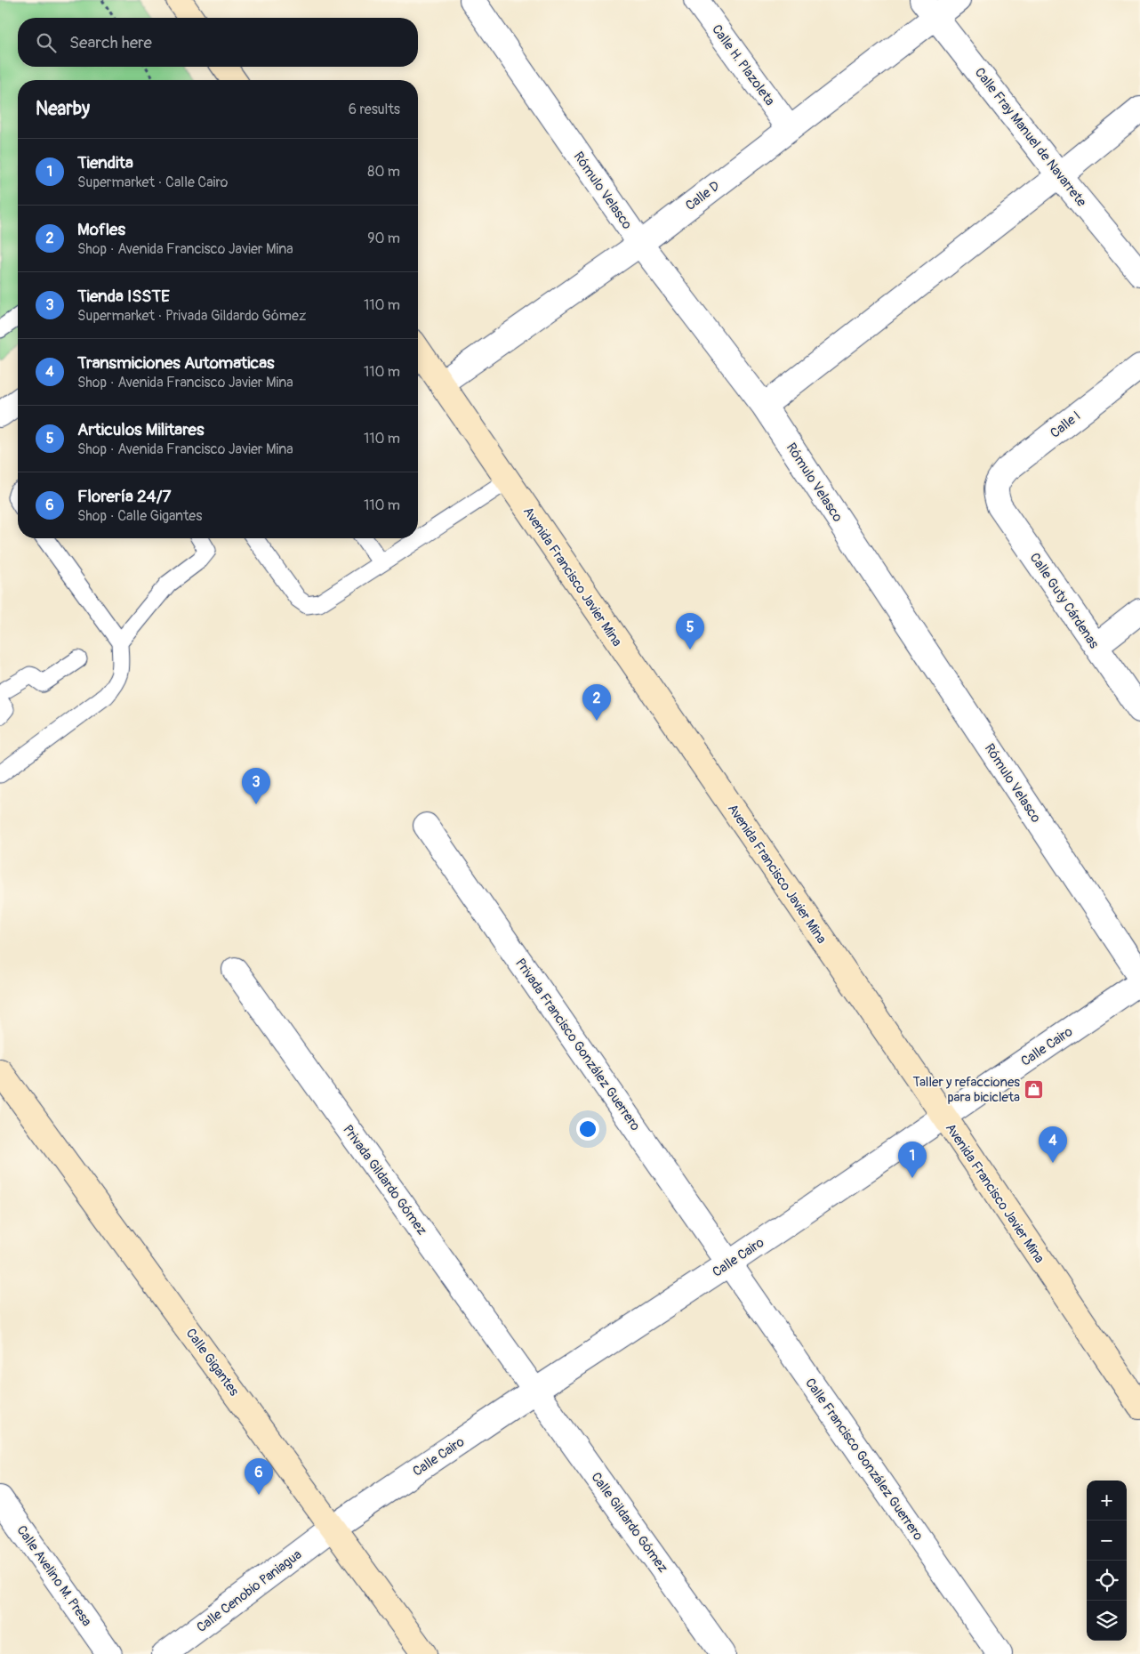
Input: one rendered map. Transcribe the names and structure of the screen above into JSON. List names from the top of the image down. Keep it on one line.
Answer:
{"streets":{"main road":["Avenida Francisco Javier Mina","Calle Gigantes"],"street":["Calle H. Plazoleta","Calle Fray Manuel de Navarrete","Rómulo Velasco","Calle D","Calle I","Calle Guty Cárdenas","Privada Francisco González Guerrero","Calle Cairo","Privada Gildardo Gómez","Calle Francisco González Guerrero","Calle Gildardo Gómez","Calle Avelino M. Presa","Calle Cenobio Paniagua"]},"crossings":[["Calle H. Plazoleta","Calle D"],["Calle Fray Manuel de Navarrete","Calle D"],["Rómulo Velasco","Calle D"],["Calle D","Avenida Francisco Javier Mina"],["Calle I","Calle Guty Cárdenas"],["Avenida Francisco Javier Mina","Calle Cairo"],["Privada Francisco González Guerrero","Calle Cairo"],["Privada Francisco González Guerrero","Calle Francisco González Guerrero"],["Calle Cairo","Privada Gildardo Gómez"],["Calle Cairo","Calle Gigantes"],["Calle Cairo","Calle Francisco González Guerrero"],["Calle Cairo","Calle Gildardo Gómez"],["Calle Cairo","Calle Cenobio Paniagua"],["Privada Gildardo Gómez","Calle Gildardo Gómez"],["Calle Gigantes","Calle Cenobio Paniagua"]],"places":{"shop":["Taller y refacciones para bicicleta"]},"page":{"search":"Search here","heading":["Nearby","6 results"],"list":[{"mark":"1","name":"Tiendita","note":"Supermarket · Calle Cairo","value":"80 m"},{"mark":"2","name":"Mofles","note":"Shop · Avenida Francisco Javier Mina","value":"90 m"},{"mark":"3","name":"Tienda ISSTE","note":"Supermarket · Privada Gildardo Gómez","value":"110 m"},{"mark":"4","name":"Transmiciones Automaticas","note":"Shop · Avenida Francisco Javier Mina","value":"110 m"},{"mark":"5","name":"Articulos Militares","note":"Shop · Avenida Francisco Javier Mina","value":"110 m"},{"mark":"6","name":"Florería 24/7","note":"Shop · Calle Gigantes","value":"110 m"}],"pins":["5","2","3","4","1","6"],"map_buttons":["+","−"]}}
